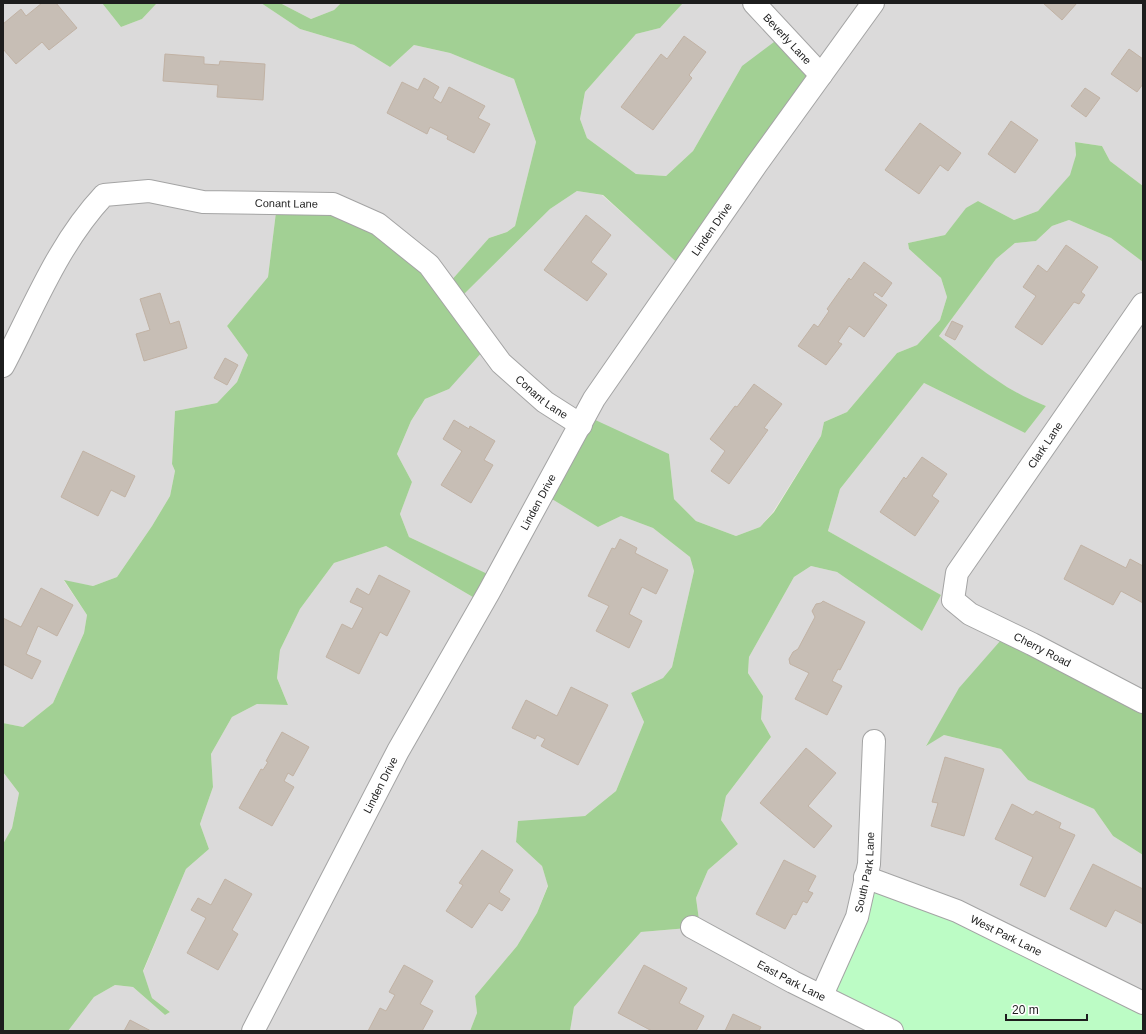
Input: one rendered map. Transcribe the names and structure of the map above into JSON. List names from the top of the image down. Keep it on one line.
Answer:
{"streets":{"street":["Beverly Lane","Conant Lane","Linden Drive","Clark Lane","Cherry Road","South Park Lane","West Park Lane","East Park Lane"]},"crossings":[["Beverly Lane","Linden Drive"],["Conant Lane","Linden Drive"],["Clark Lane","Cherry Road"],["South Park Lane","West Park Lane"],["South Park Lane","East Park Lane"]],"scale_bar":"20 m"}
